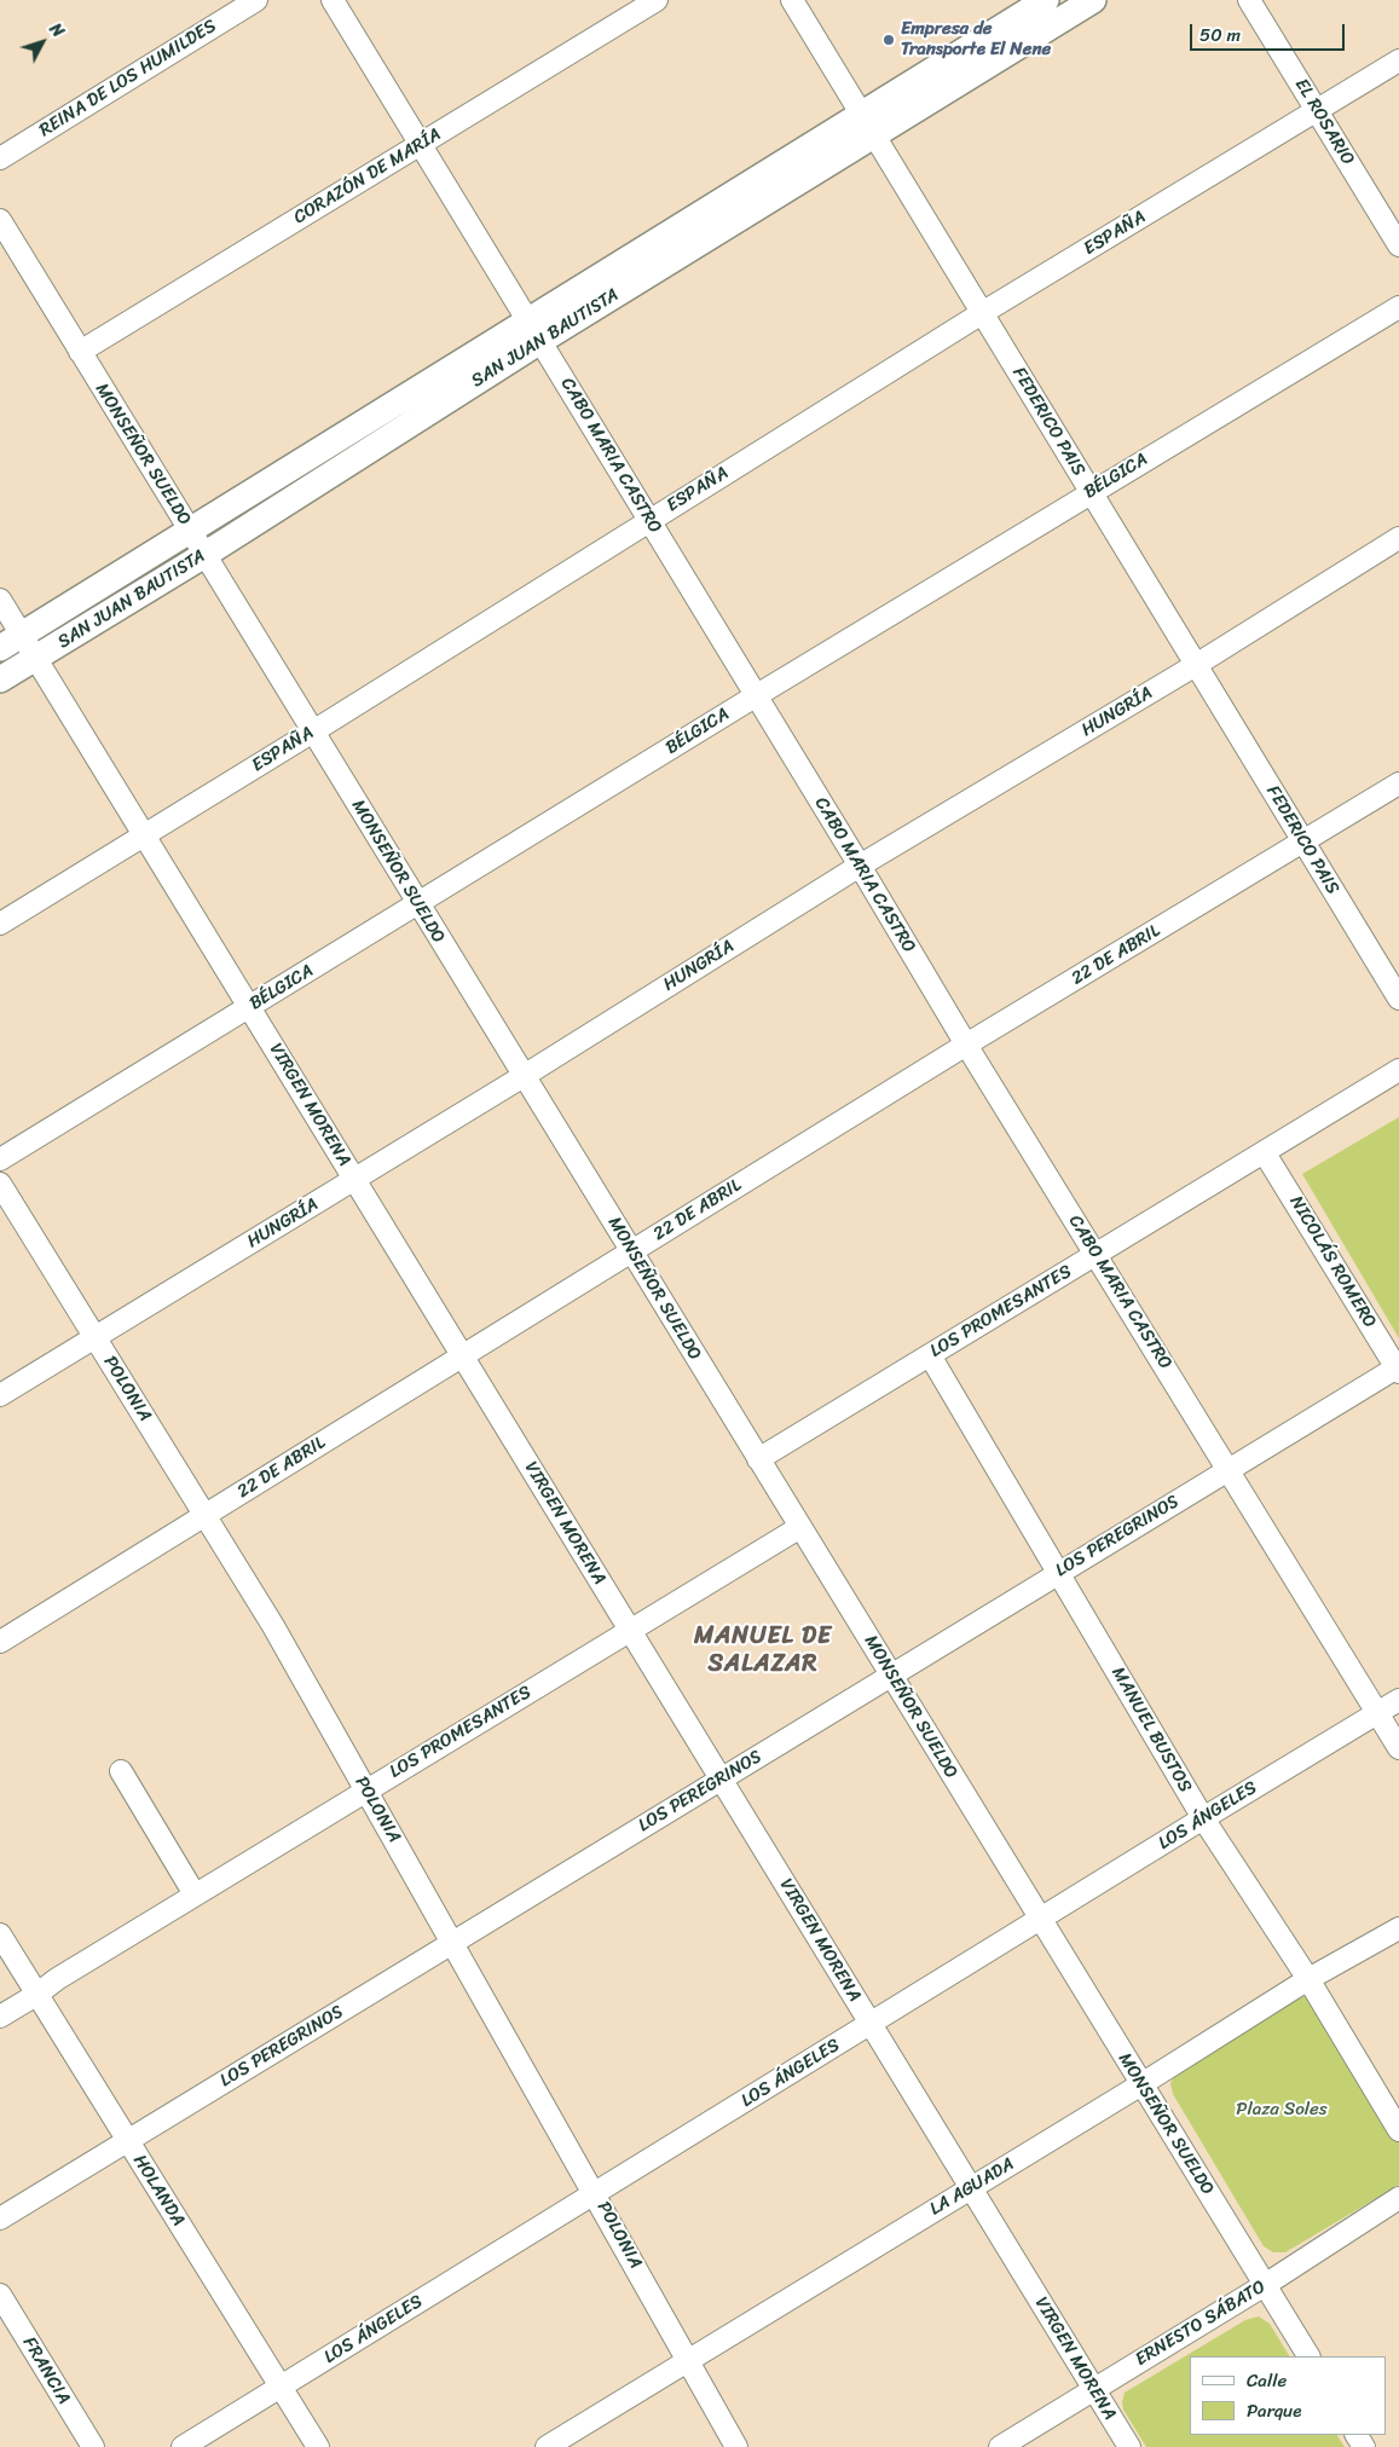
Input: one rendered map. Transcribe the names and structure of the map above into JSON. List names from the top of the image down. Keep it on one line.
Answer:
{"streets":{"street":["REINA DE LOS HUMILDES","EL ROSARIO","CORAZÓN DE MARÍA","ESPAÑA","SAN JUAN BAUTISTA","FEDERICO PAIS","MONSEÑOR SUELDO","CABO MARIA CASTRO","BÉLGICA","HUNGRÍA","22 DE ABRIL","VIRGEN MORENA","NICOLÁS ROMERO","LOS PROMESANTES","POLONIA","LOS PEREGRINOS","MANUEL BUSTOS","LOS ÁNGELES","LA AGUADA","HOLANDA","ERNESTO SÁBATO","FRANCIA"]},"crossings":[["EL ROSARIO","ESPAÑA"],["CORAZÓN DE MARÍA","MONSEÑOR SUELDO"],["CORAZÓN DE MARÍA","CABO MARIA CASTRO"],["ESPAÑA","FEDERICO PAIS"],["ESPAÑA","MONSEÑOR SUELDO"],["ESPAÑA","CABO MARIA CASTRO"],["ESPAÑA","VIRGEN MORENA"],["SAN JUAN BAUTISTA","FEDERICO PAIS"],["SAN JUAN BAUTISTA","MONSEÑOR SUELDO"],["SAN JUAN BAUTISTA","CABO MARIA CASTRO"],["SAN JUAN BAUTISTA","VIRGEN MORENA"],["FEDERICO PAIS","BÉLGICA"],["FEDERICO PAIS","HUNGRÍA"],["FEDERICO PAIS","22 DE ABRIL"],["MONSEÑOR SUELDO","BÉLGICA"],["MONSEÑOR SUELDO","HUNGRÍA"],["MONSEÑOR SUELDO","22 DE ABRIL"],["MONSEÑOR SUELDO","LOS PROMESANTES"],["MONSEÑOR SUELDO","LOS PEREGRINOS"],["MONSEÑOR SUELDO","LOS ÁNGELES"],["MONSEÑOR SUELDO","LA AGUADA"],["MONSEÑOR SUELDO","ERNESTO SÁBATO"],["CABO MARIA CASTRO","BÉLGICA"],["CABO MARIA CASTRO","HUNGRÍA"],["CABO MARIA CASTRO","22 DE ABRIL"],["CABO MARIA CASTRO","LOS PROMESANTES"],["CABO MARIA CASTRO","LOS PEREGRINOS"],["CABO MARIA CASTRO","LOS ÁNGELES"],["BÉLGICA","VIRGEN MORENA"],["HUNGRÍA","VIRGEN MORENA"],["HUNGRÍA","POLONIA"],["22 DE ABRIL","VIRGEN MORENA"],["22 DE ABRIL","POLONIA"],["VIRGEN MORENA","LOS PROMESANTES"],["VIRGEN MORENA","LOS PEREGRINOS"],["VIRGEN MORENA","LOS ÁNGELES"],["VIRGEN MORENA","LA AGUADA"],["VIRGEN MORENA","ERNESTO SÁBATO"],["NICOLÁS ROMERO","LOS PROMESANTES"],["NICOLÁS ROMERO","LOS PEREGRINOS"],["LOS PROMESANTES","POLONIA"],["LOS PROMESANTES","MANUEL BUSTOS"],["LOS PROMESANTES","HOLANDA"],["POLONIA","LOS PEREGRINOS"],["POLONIA","LOS ÁNGELES"],["POLONIA","LA AGUADA"],["LOS PEREGRINOS","MANUEL BUSTOS"],["LOS PEREGRINOS","HOLANDA"],["MANUEL BUSTOS","LOS ÁNGELES"],["MANUEL BUSTOS","LA AGUADA"],["LOS ÁNGELES","HOLANDA"]],"districts":["MANUEL DE SALAZAR"],"parks":["Plaza Soles"],"places":["Empresa de Transporte El Nene"],"legend":["Calle","Parque"],"scale_bar":"50 m","north":"top right"}
